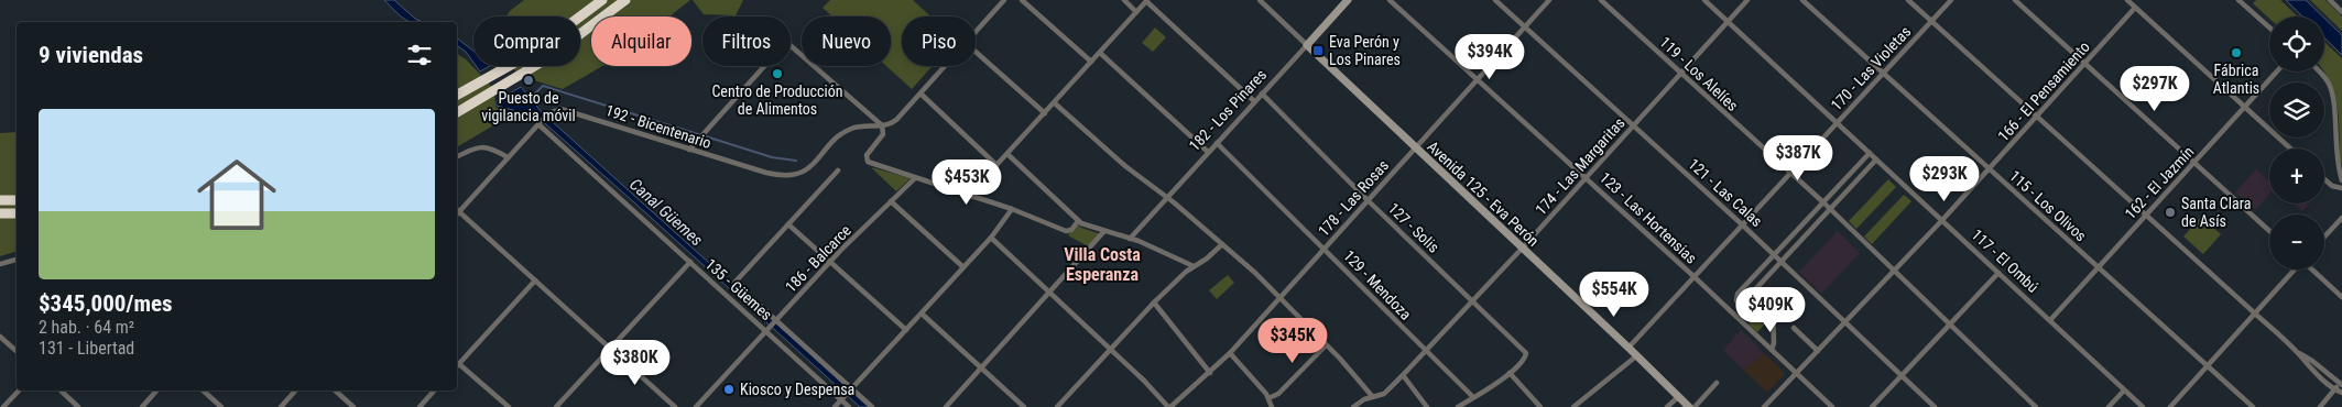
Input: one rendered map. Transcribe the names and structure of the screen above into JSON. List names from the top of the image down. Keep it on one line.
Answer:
{"streets":{"street":["170 - Las Violetas","119 - Los Alelíes","166 - El Pensamiento","182 - Los Pinares","192 - Bicentenario","174 - Las Margaritas","162 - El Jazmín","121 - Las Calas","Avenida 125 - Eva Perón","178 - Las Rosas","115 - Los Olivos","123 - Las Hortensias","127 - Solis","186 - Balcarce","117 - El Ombú","129 - Mendoza","135 - Güemes"]},"crossings":[["170 - Las Violetas","119 - Los Alelíes"],["170 - Las Violetas","121 - Las Calas"],["170 - Las Violetas","Avenida 125 - Eva Perón"],["170 - Las Violetas","115 - Los Olivos"],["170 - Las Violetas","123 - Las Hortensias"],["170 - Las Violetas","117 - El Ombú"],["119 - Los Alelíes","166 - El Pensamiento"],["119 - Los Alelíes","174 - Las Margaritas"],["166 - El Pensamiento","121 - Las Calas"],["166 - El Pensamiento","115 - Los Olivos"],["166 - El Pensamiento","123 - Las Hortensias"],["166 - El Pensamiento","117 - El Ombú"],["182 - Los Pinares","Avenida 125 - Eva Perón"],["182 - Los Pinares","127 - Solis"],["182 - Los Pinares","129 - Mendoza"],["192 - Bicentenario","135 - Güemes"],["174 - Las Margaritas","121 - Las Calas"],["174 - Las Margaritas","Avenida 125 - Eva Perón"],["174 - Las Margaritas","123 - Las Hortensias"],["174 - Las Margaritas","127 - Solis"],["174 - Las Margaritas","117 - El Ombú"],["174 - Las Margaritas","129 - Mendoza"],["162 - El Jazmín","115 - Los Olivos"],["162 - El Jazmín","117 - El Ombú"],["121 - Las Calas","178 - Las Rosas"],["Avenida 125 - Eva Perón","178 - Las Rosas"],["178 - Las Rosas","123 - Las Hortensias"],["178 - Las Rosas","127 - Solis"],["178 - Las Rosas","129 - Mendoza"],["186 - Balcarce","135 - Güemes"]],"districts":["Villa Costa Esperanza"],"water":["Canal Güemes"],"places":{"transit":["Eva Perón y Los Pinares"],"other":["Fábrica Atlantis","Centro de Producción de Alimentos","Puesto de vigilancia móvil","Santa Clara de Asís","Kiosco y Despensa"]},"page":{"map_buttons":["+","−"],"chip":["Comprar","Alquilar","Filtros","Nuevo","Piso"],"heading":"9 viviendas","price":["$394K","$297K","$387K","$293K","$453K","$554K","$409K","$345K","$380K"],"list":[{"name":"$345,000/mes","note":"2 hab. · 64 m² · 131 - Libertad"}]}}
